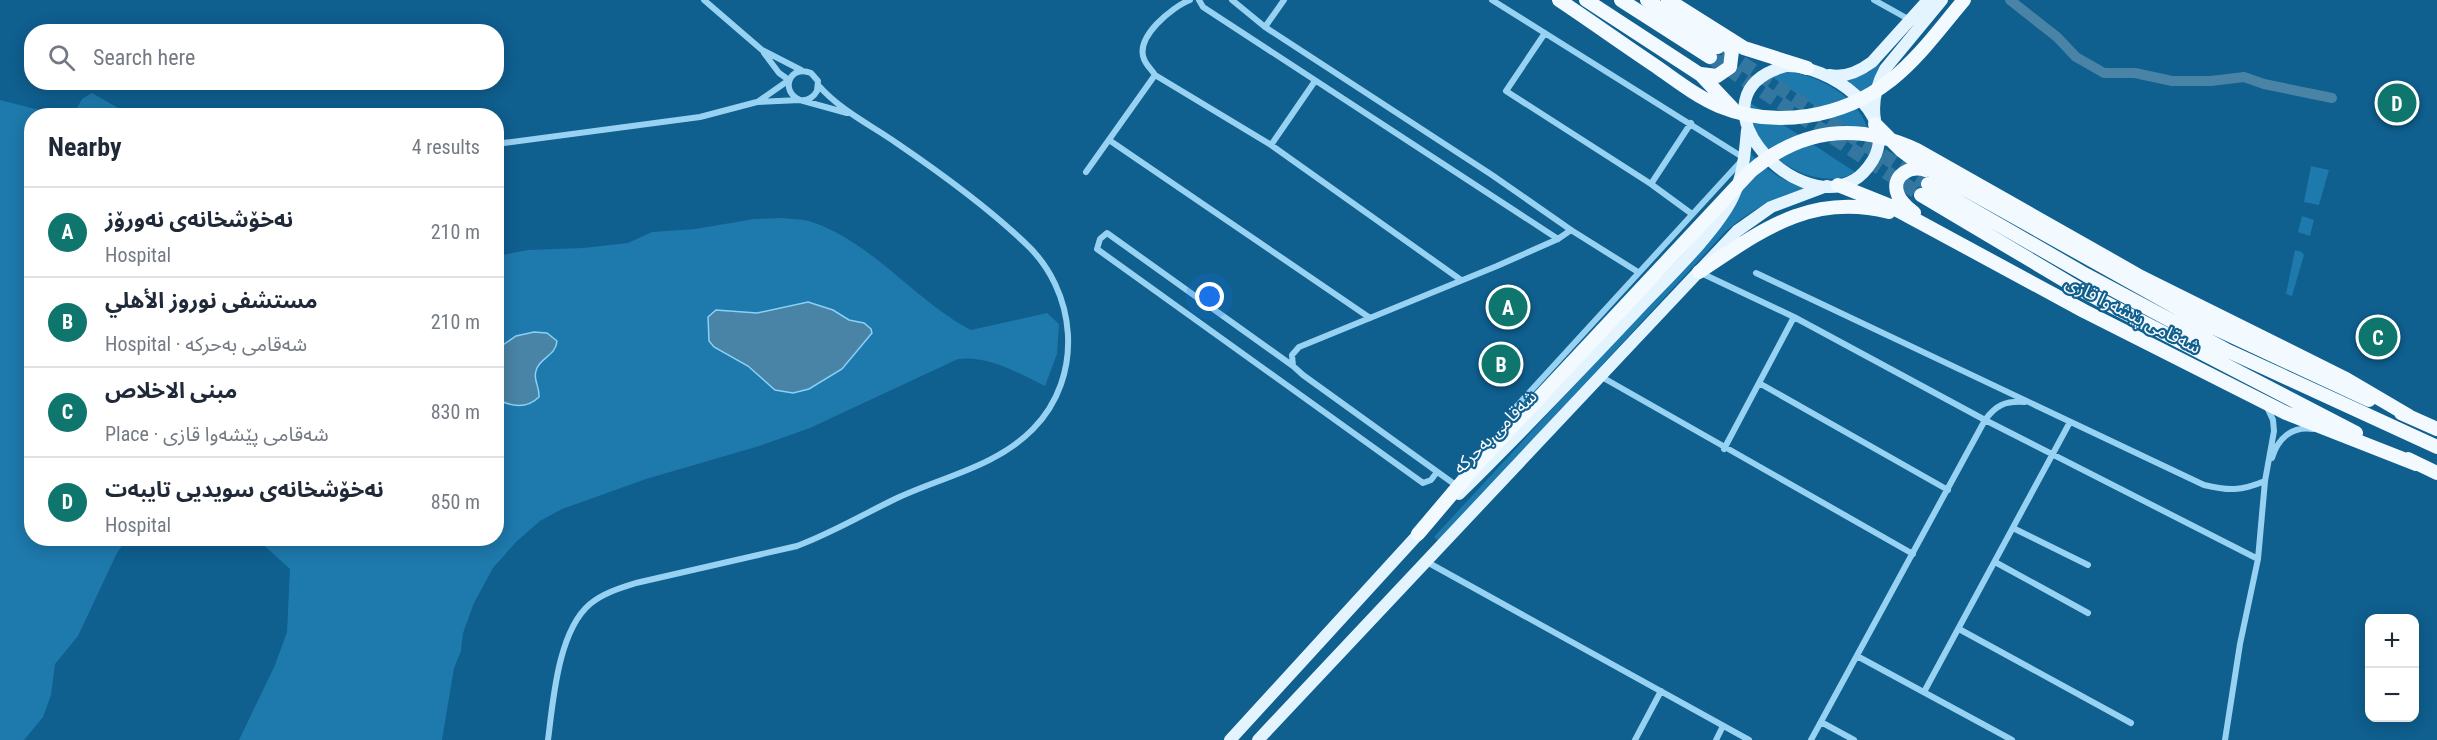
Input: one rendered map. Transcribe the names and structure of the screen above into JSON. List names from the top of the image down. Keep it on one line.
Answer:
{"streets":{"highway":["شەقامی پێشەوا قازی"],"main road":["شەقامی بەحرکە"]},"crossings":[["شەقامی پێشەوا قازی","شەقامی بەحرکە"]],"page":{"search":"Search here","pins":["D","A","C","B"],"heading":["Nearby","4 results"],"list":[{"mark":"A","name":"نەخۆشخانەی نەورۆز","note":"Hospital","value":"210 m"},{"mark":"B","name":"مستشفى نوروز الأهلي","note":"Hospital · شەقامی بەحرکە","value":"210 m"},{"mark":"C","name":"مبنى الاخلاص","note":"Place · شەقامی پێشەوا قازی","value":"830 m"},{"mark":"D","name":"نەخۆشخانەی سویدیی تایبەت","note":"Hospital","value":"850 m"}],"map_buttons":["+","−"]}}
